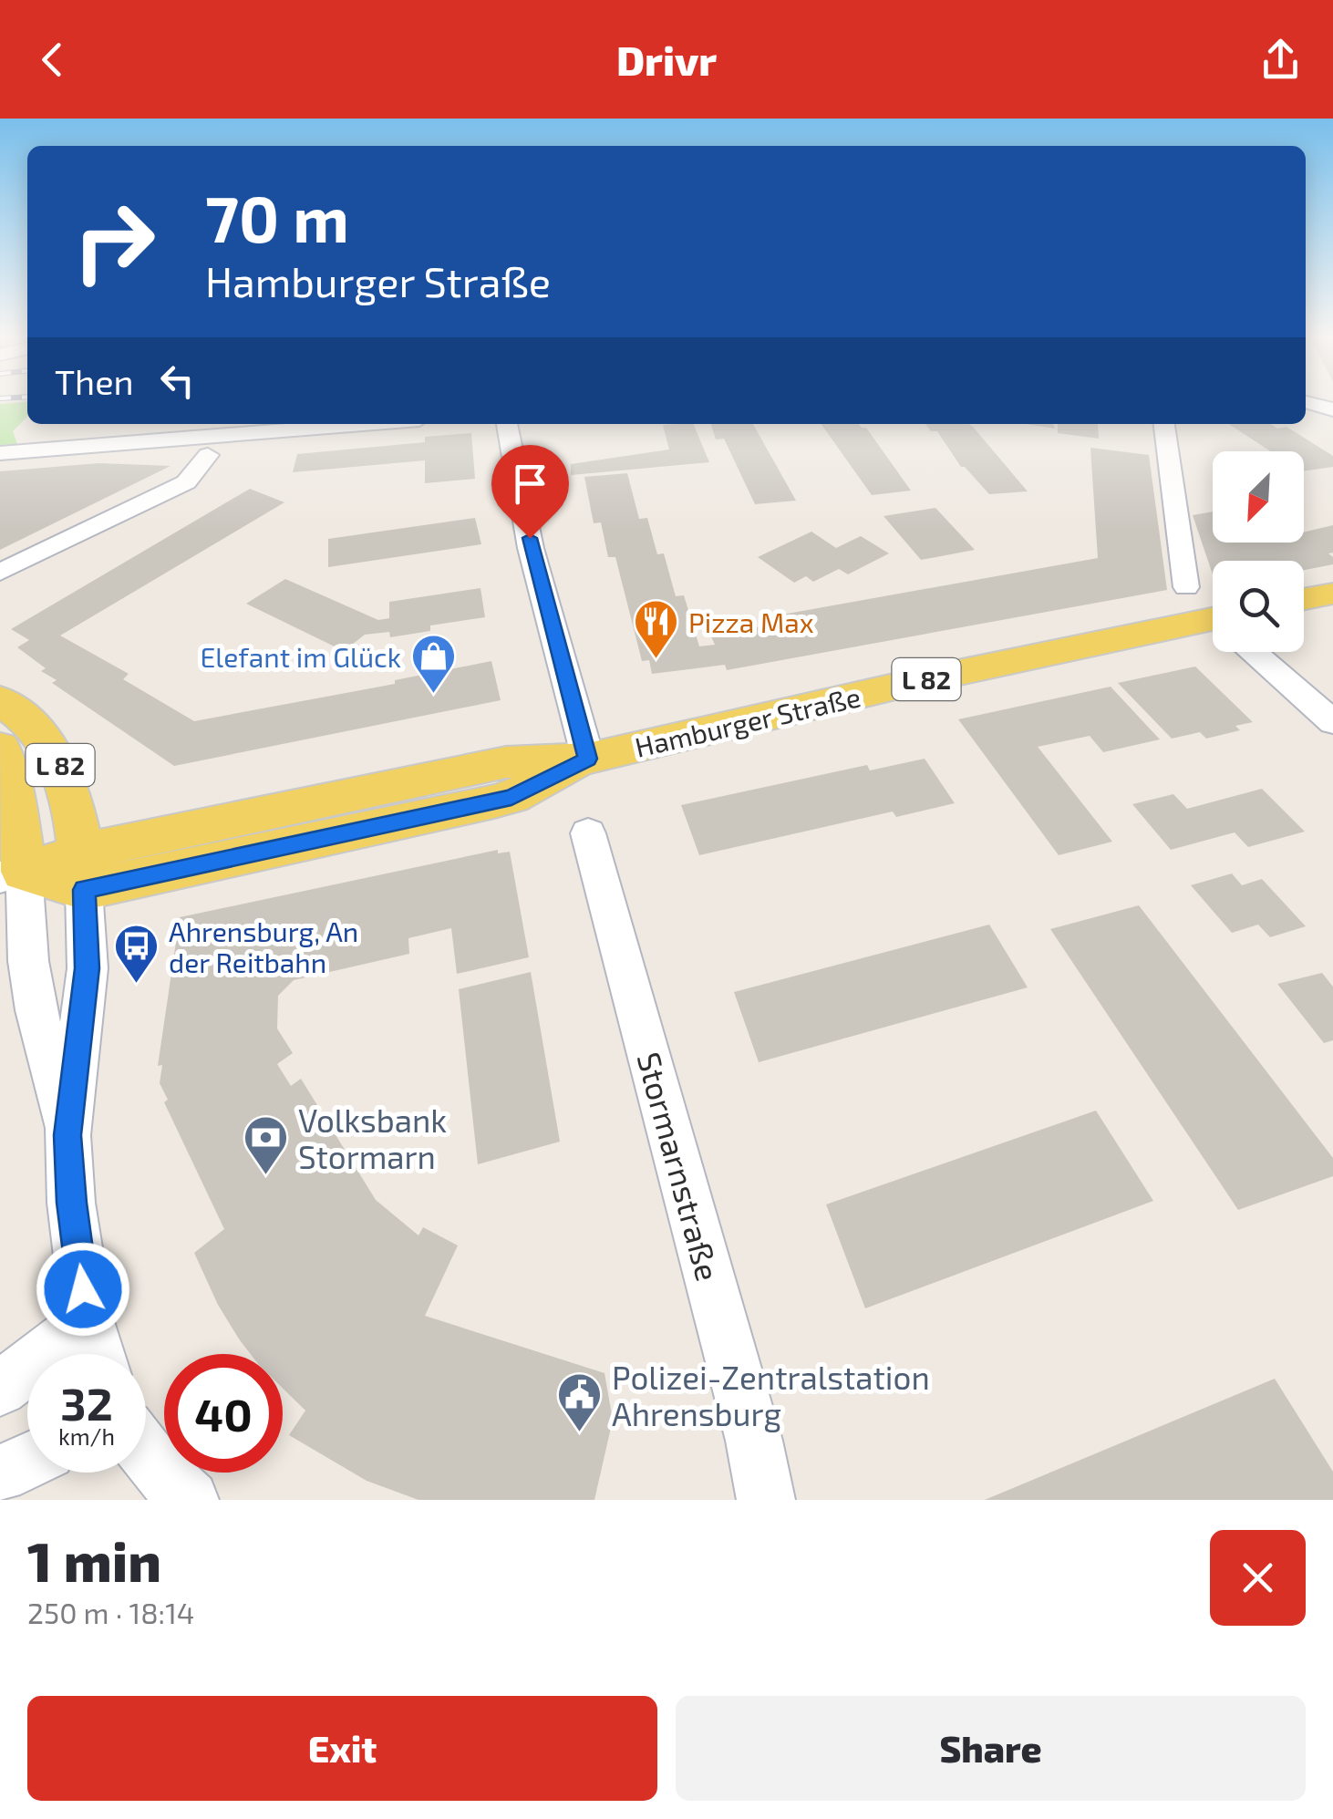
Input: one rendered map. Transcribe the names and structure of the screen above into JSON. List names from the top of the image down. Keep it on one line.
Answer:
{"streets":{"main road":["L 82","Hamburger Straße"],"street":["Stormarnstraße"]},"crossings":[["L 82","Hamburger Straße"]],"places":{"restaurant":["Pizza Max"],"shop":["Elefant im Glück"],"bus stop":["Ahrensburg, An der Reitbahn"],"bank":["Volksbank Stormarn"],"public building":["Polizei-Zentralstation Ahrensburg"]},"north":"bottom left","page":{"header":"Drivr","turn":["70 m","Hamburger Straße"],"then":"Then","speed":"32 km/h","limit":"40","heading":["1 min","250 m · 18:14"],"buttons":["Exit","Share"]}}
